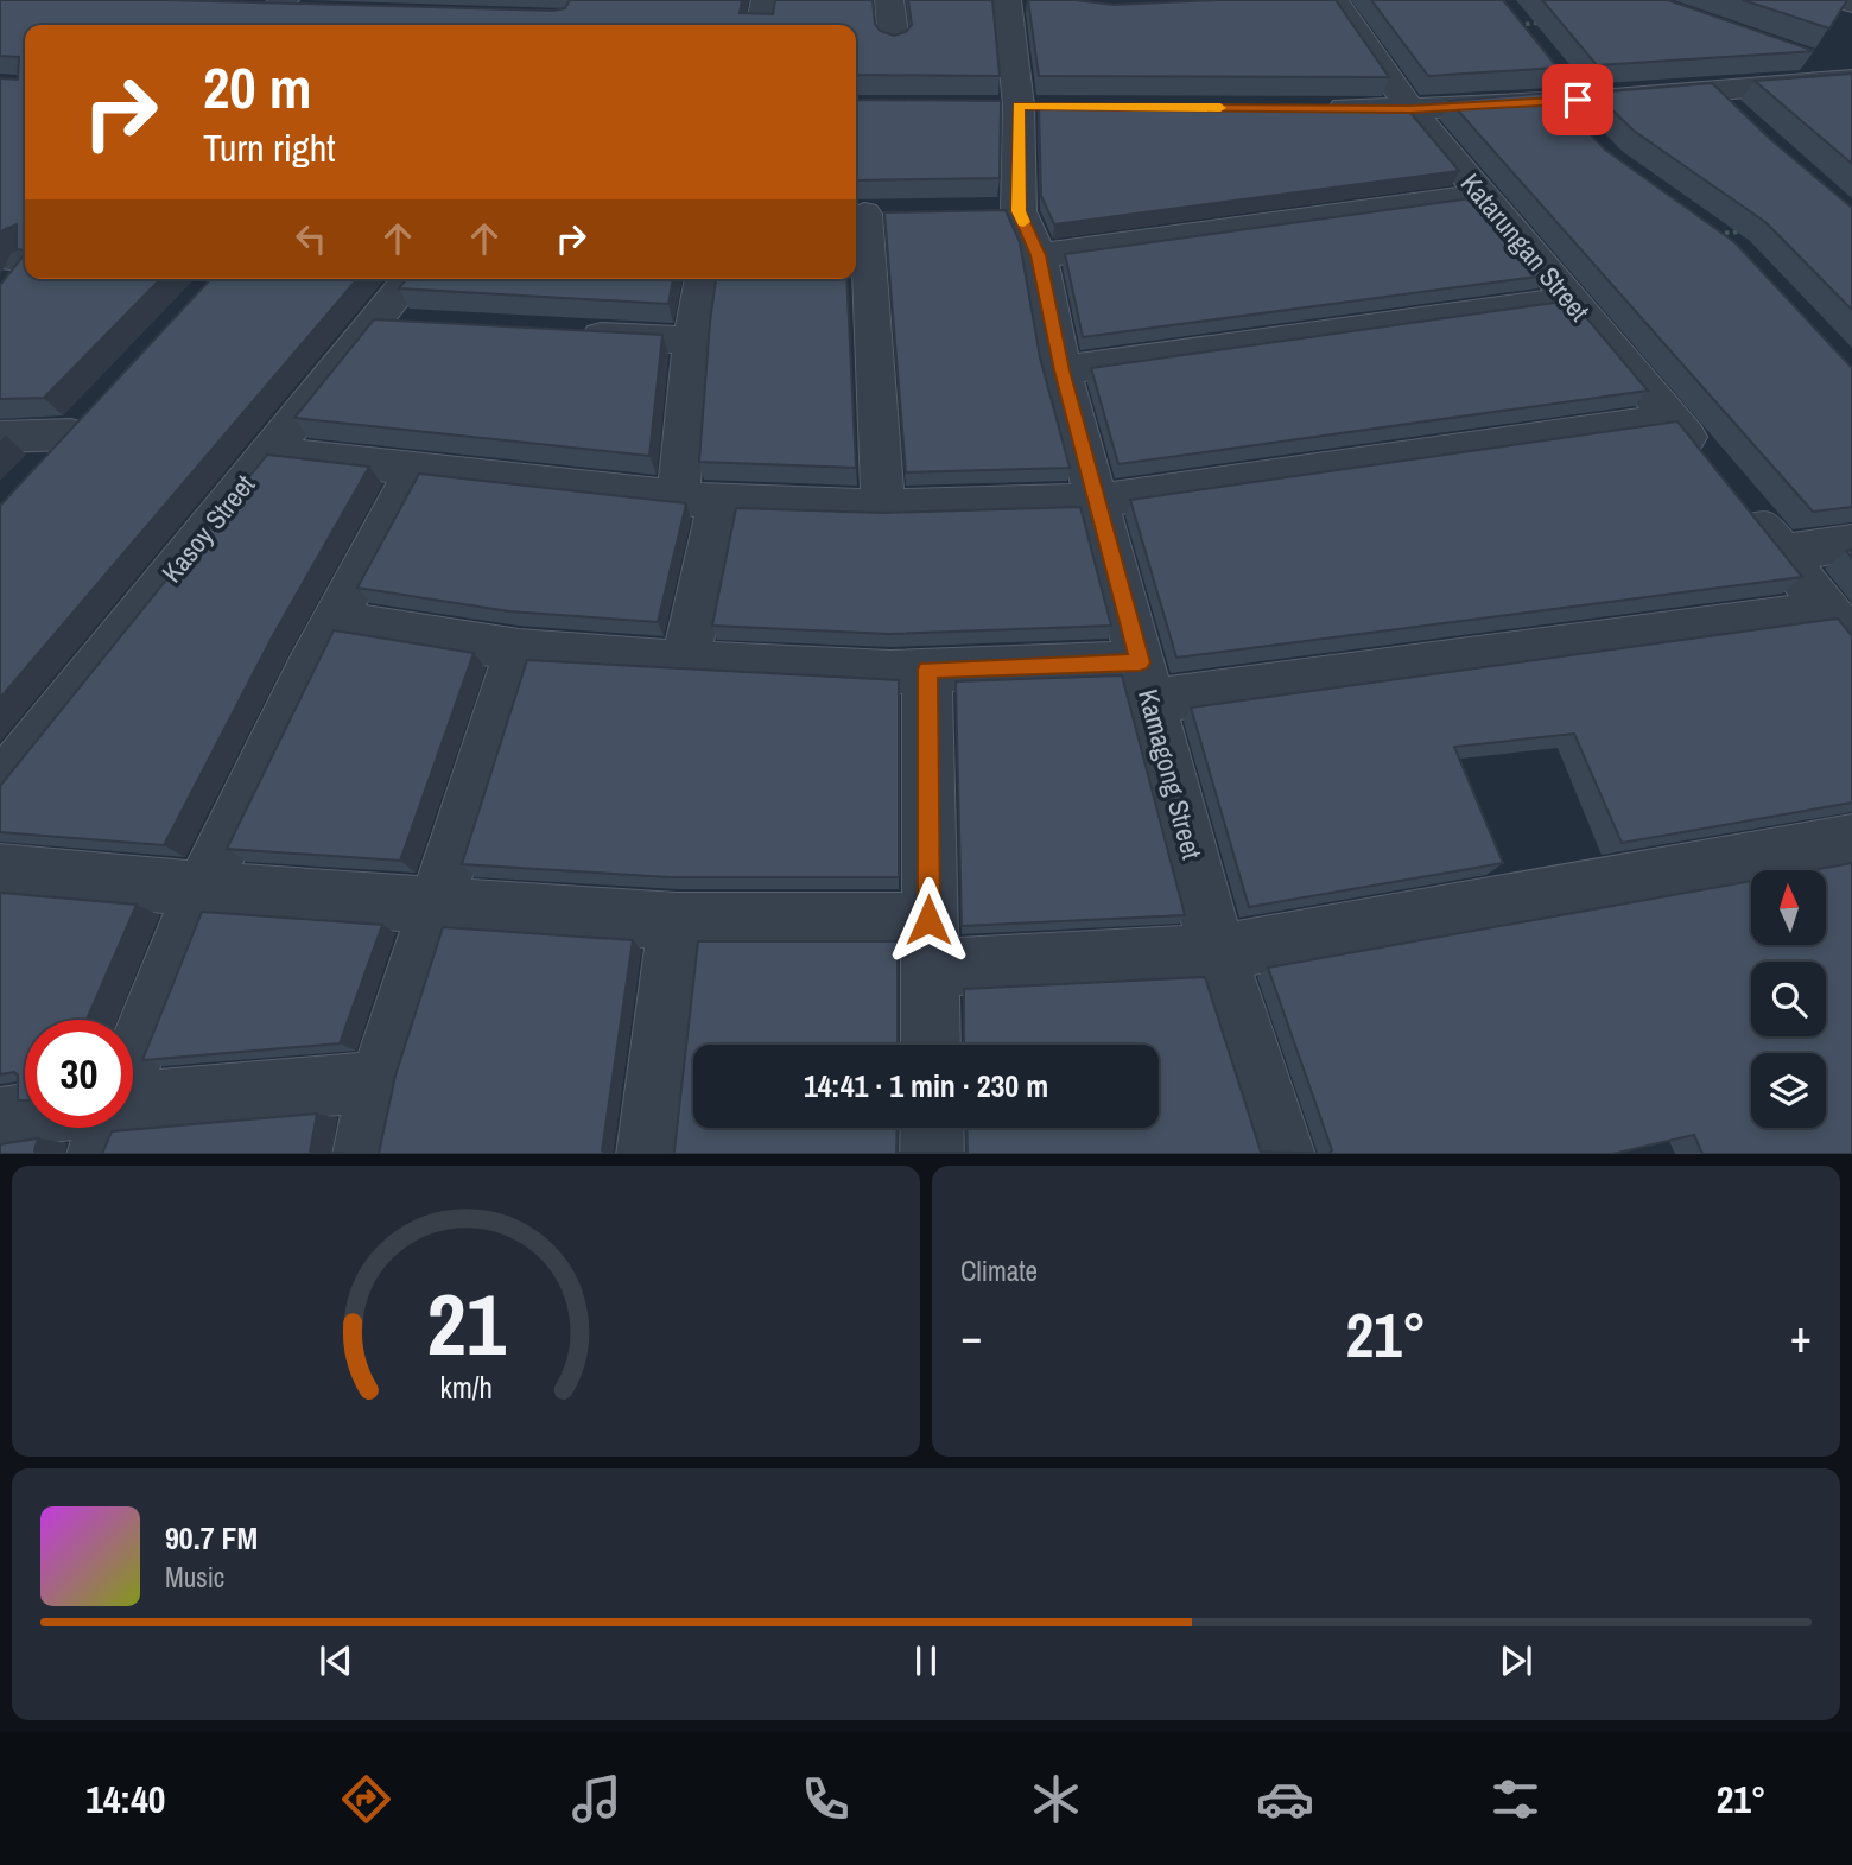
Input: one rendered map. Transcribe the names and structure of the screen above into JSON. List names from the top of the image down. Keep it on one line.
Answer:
{"streets":{"street":["Katarungan Street","Kasoy Street","Kamagong Street"]},"north":"top","page":{"turn":["20 m","Turn right"],"limit":"30","trip":"14:41 · 1 min · 230 m","tile":"Climate","heat":["−","21°","+"],"song":["90.7 FM","Music"],"tabs":["14:40","21°"],"gauge":["21","km/h"]}}
